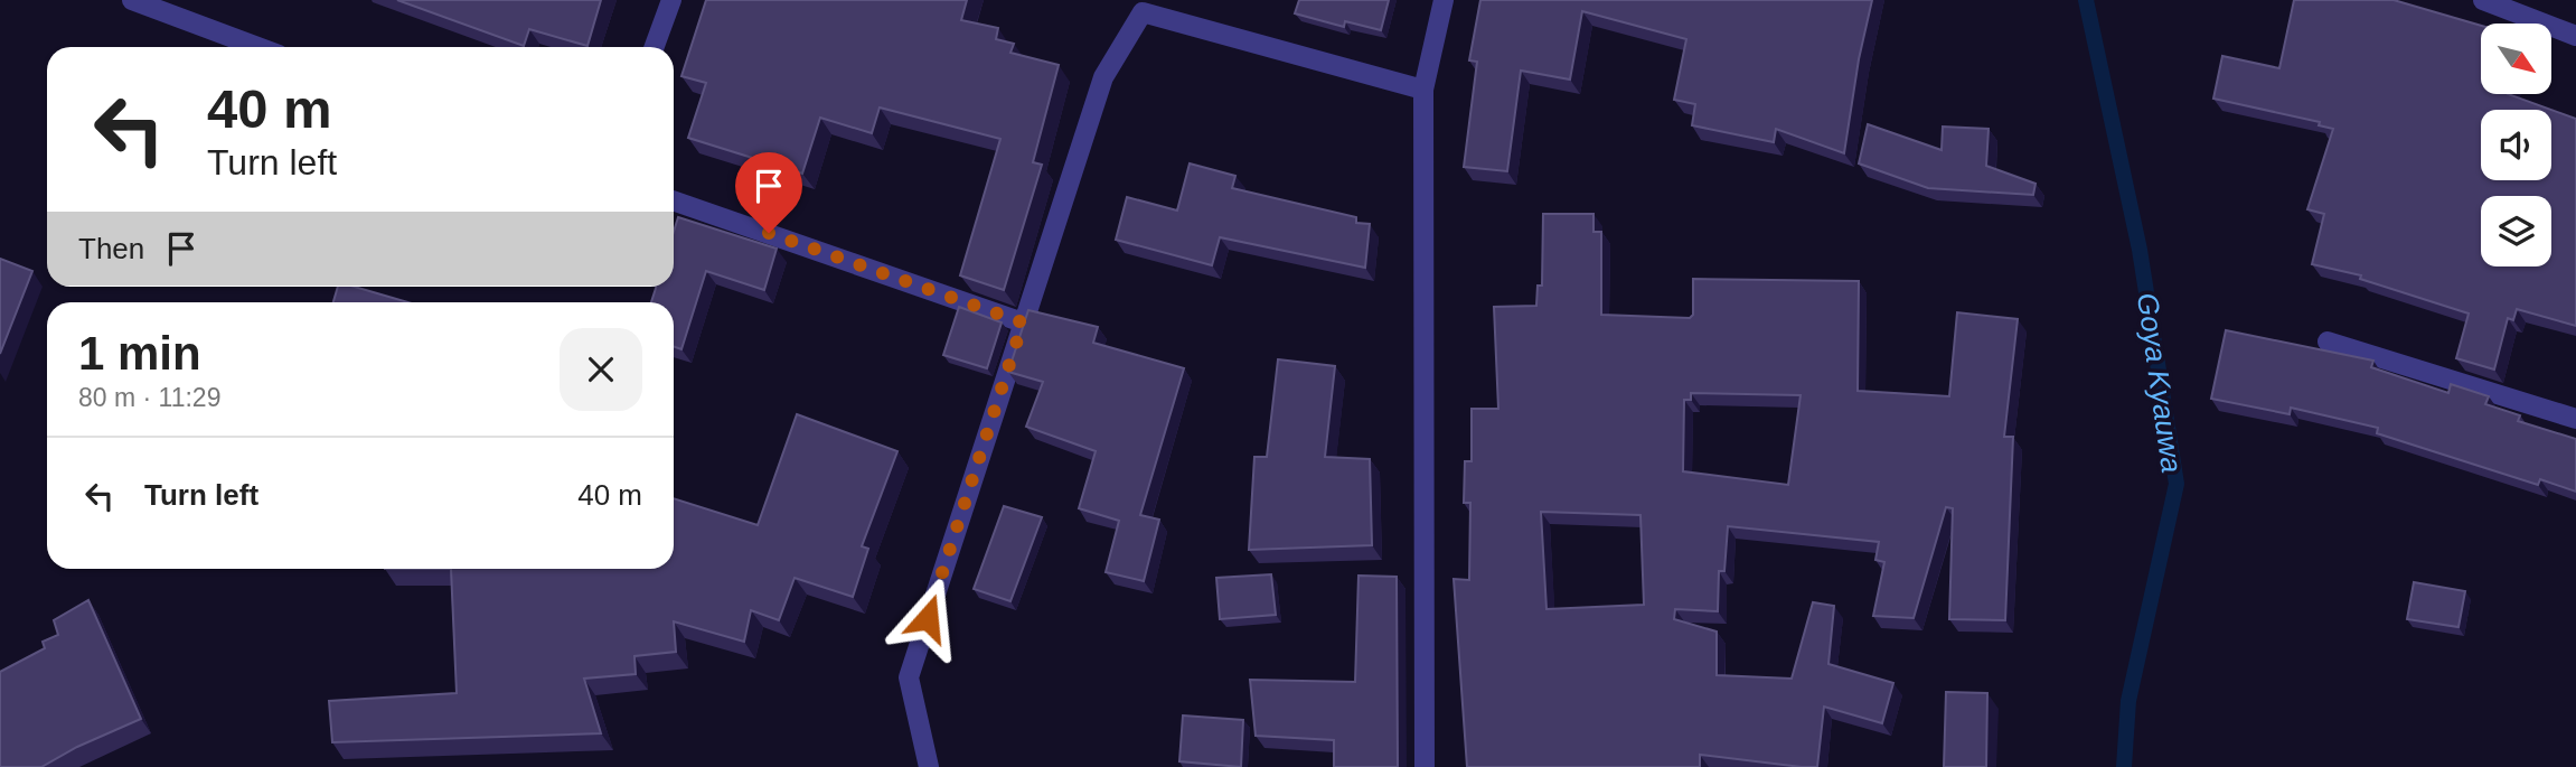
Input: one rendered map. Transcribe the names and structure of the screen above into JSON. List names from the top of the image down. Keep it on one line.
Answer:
{"water":["Goya Kyauwa"],"north":"bottom right","page":{"turn":["40 m","Turn left"],"then":"Then","heading":["1 min","80 m · 11:29"],"list":[{"name":"Turn left","value":"40 m"}]}}
